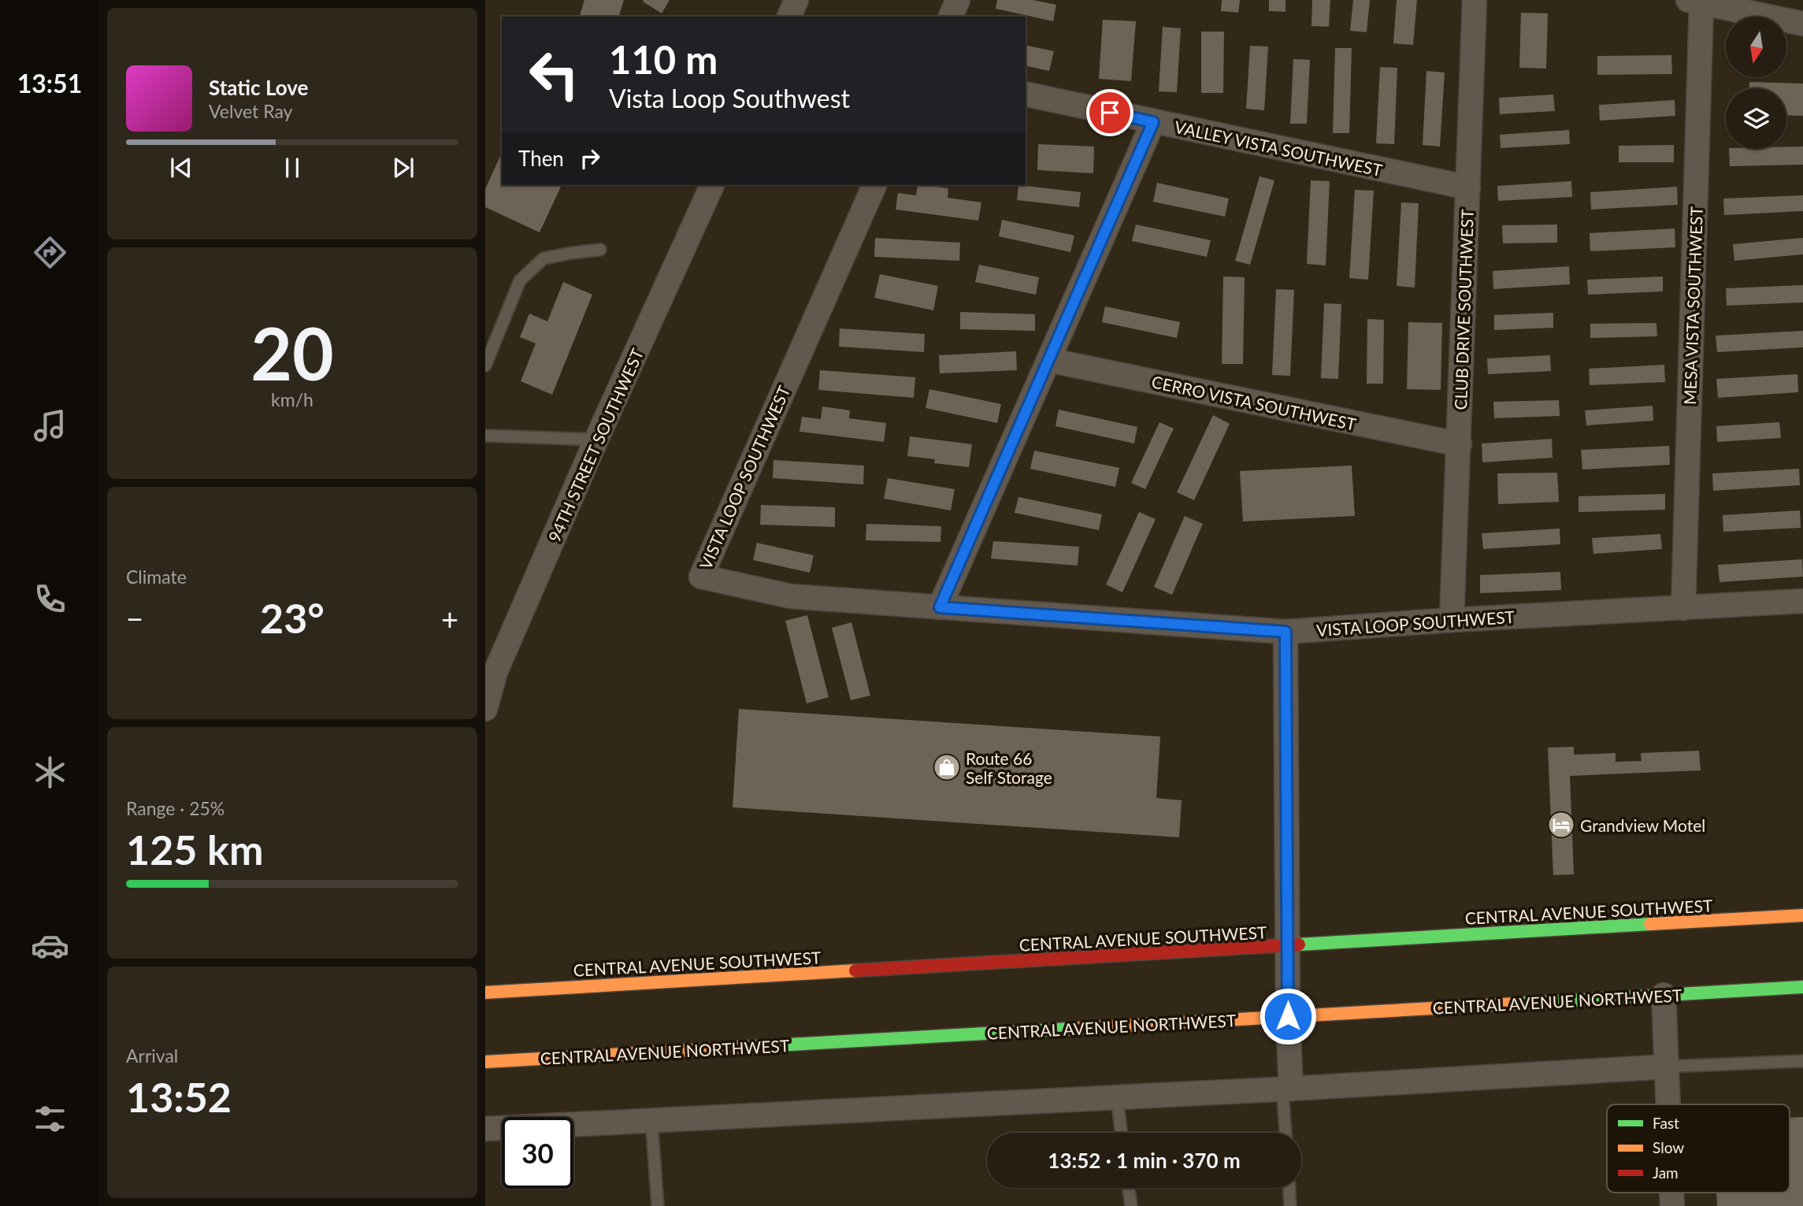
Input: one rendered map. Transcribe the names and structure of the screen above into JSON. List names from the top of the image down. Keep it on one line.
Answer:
{"streets":{"main road":["CENTRAL AVENUE SOUTHWEST","CENTRAL AVENUE NORTHWEST"],"street":["VALLEY VISTA SOUTHWEST","MESA VISTA SOUTHWEST","CLUB DRIVE SOUTHWEST","CERRO VISTA SOUTHWEST","94TH STREET SOUTHWEST","VISTA LOOP SOUTHWEST"]},"crossings":[["VALLEY VISTA SOUTHWEST","CLUB DRIVE SOUTHWEST"],["MESA VISTA SOUTHWEST","VISTA LOOP SOUTHWEST"],["CLUB DRIVE SOUTHWEST","CERRO VISTA SOUTHWEST"],["CLUB DRIVE SOUTHWEST","VISTA LOOP SOUTHWEST"]],"places":{"shop":["Route 66 Self Storage"],"hotel":["Grandview Motel"]},"legend":["Fast","Slow","Jam"],"north":"bottom","page":{"tabs":"13:51","turn":["110 m","Vista Loop Southwest"],"song":["Static Love","Velvet Ray"],"then":"Then","tile":[["20","km/h"],"Climate",["Range · 25%","125 km"],["Arrival","13:52"]],"heat":["−","23°","+"],"limit":"30","trip":"13:52 · 1 min · 370 m"}}
